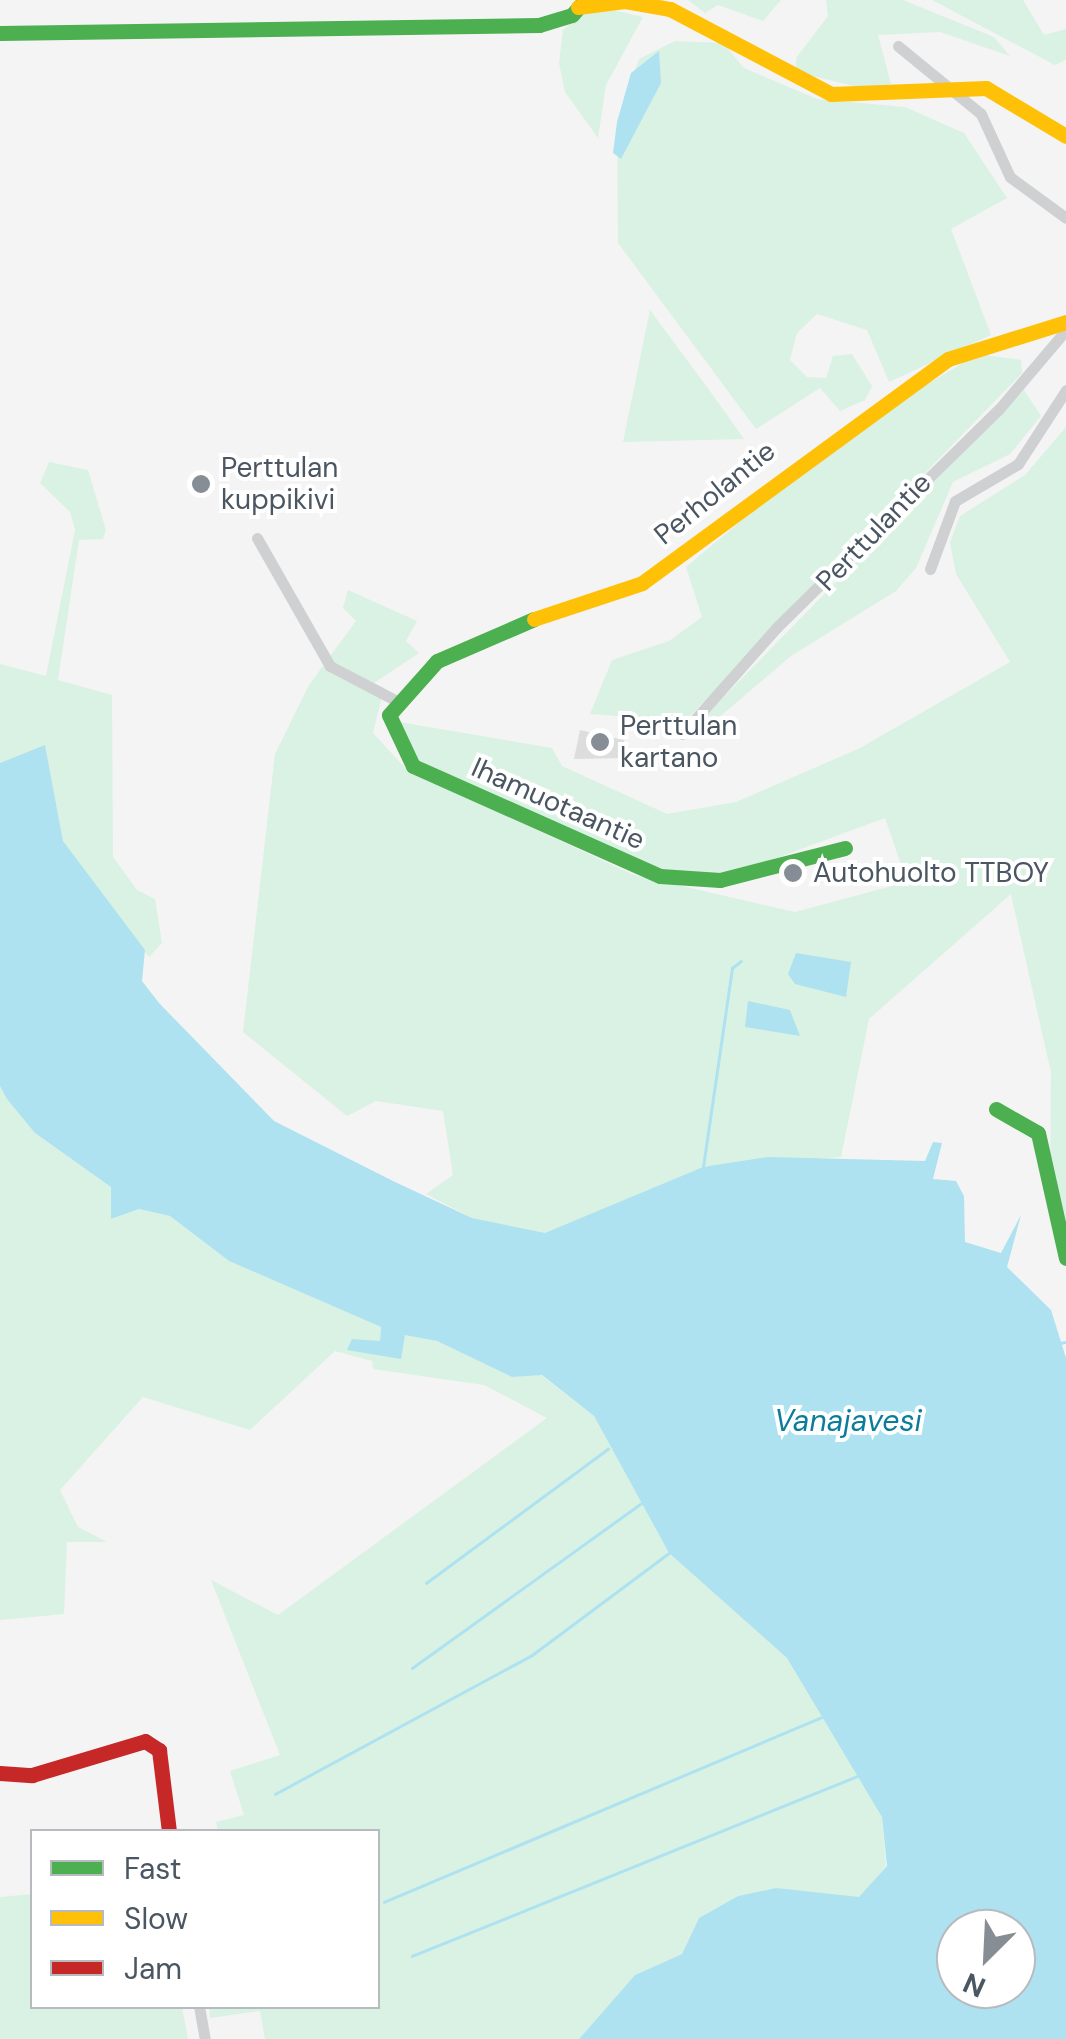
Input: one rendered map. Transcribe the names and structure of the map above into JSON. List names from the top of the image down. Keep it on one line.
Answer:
{"streets":{"street":["Perholantie","Perttulantie","Ihamuotaantie"]},"crossings":[["Perholantie","Perttulantie"],["Perholantie","Ihamuotaantie"]],"water":["Vanajavesi"],"places":["Perttulan kuppikivi","Perttulan kartano","Autohuolto TTBOY"],"legend":["Fast","Slow","Jam"],"north":"bottom left"}
